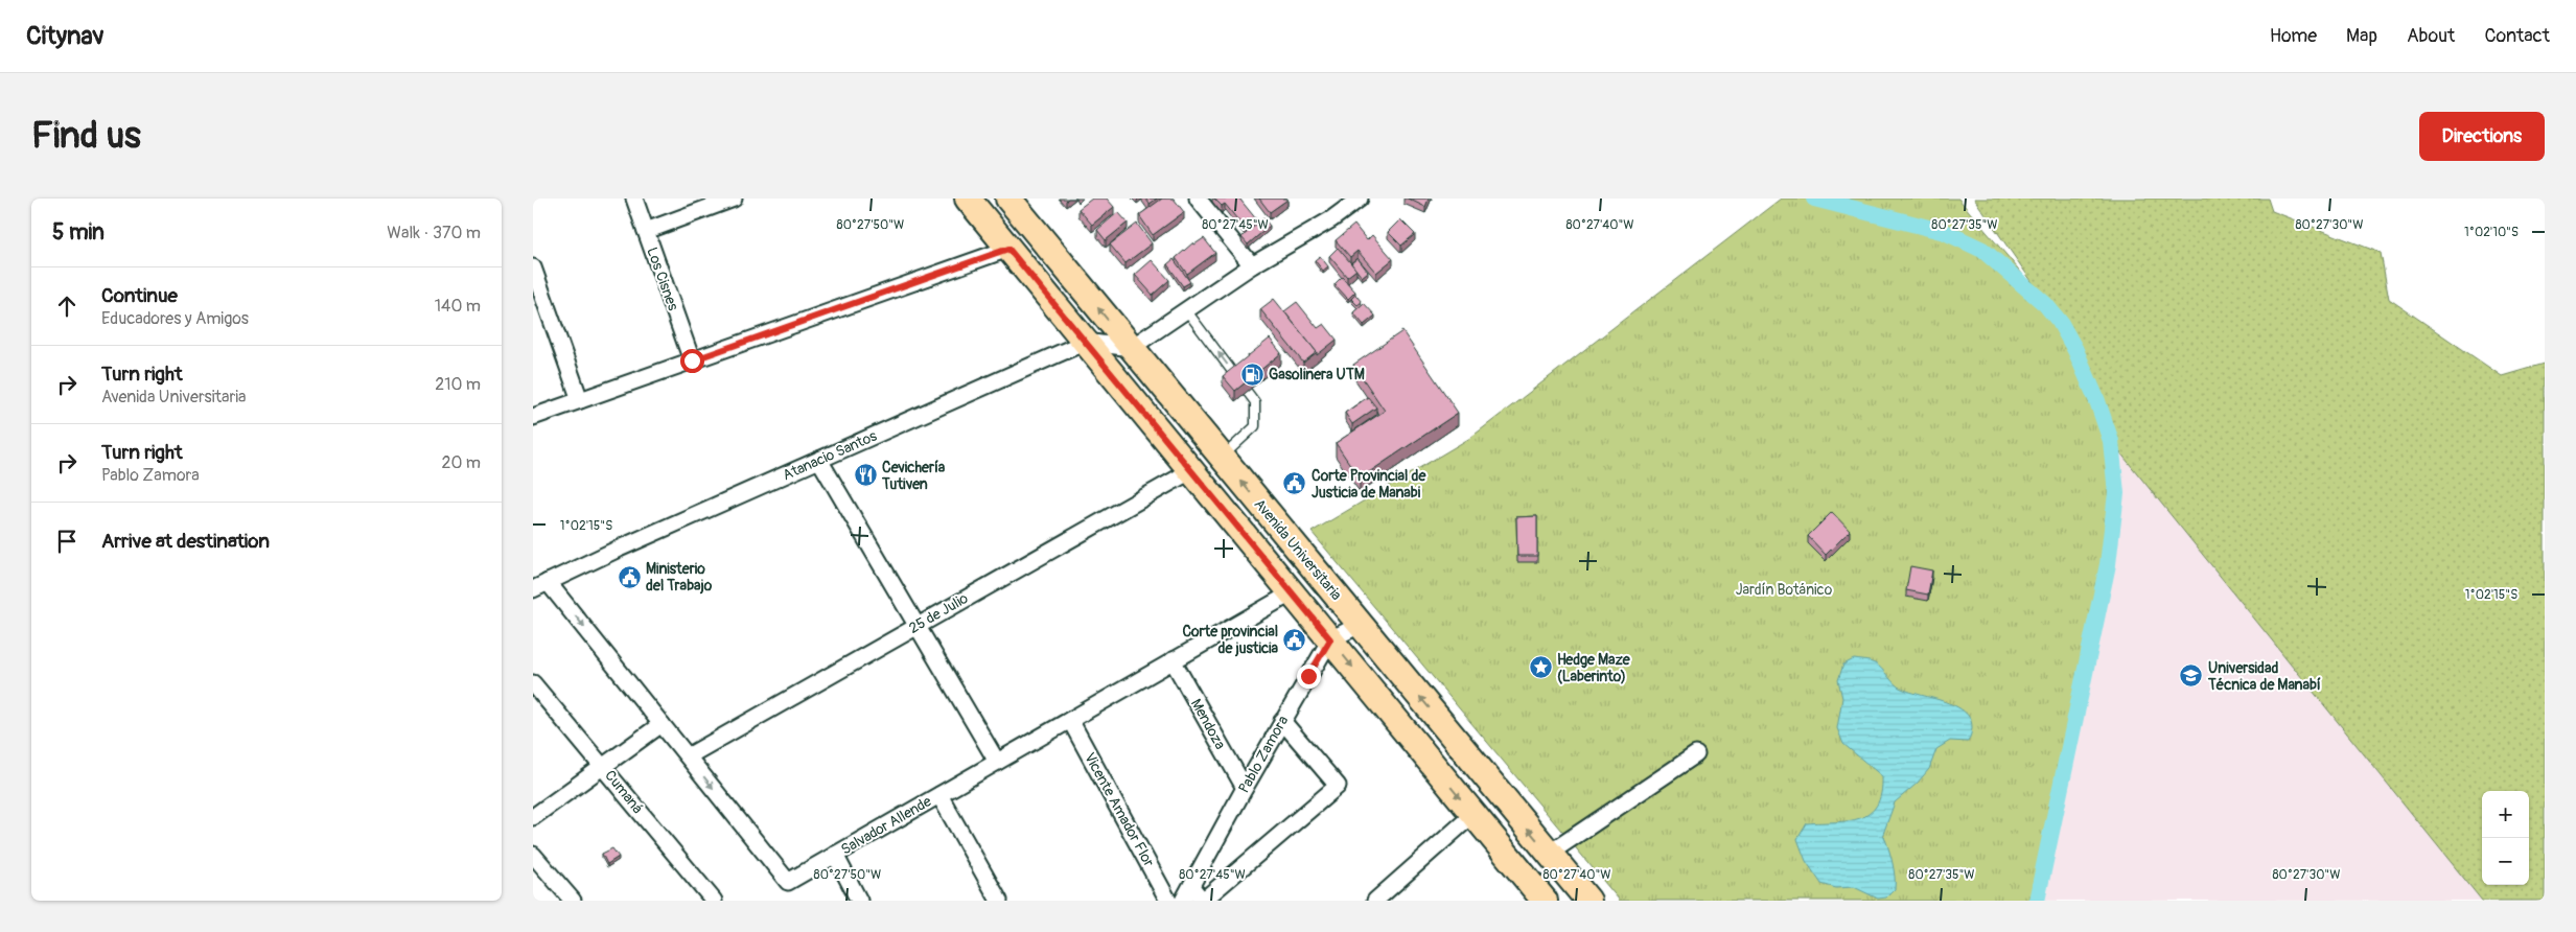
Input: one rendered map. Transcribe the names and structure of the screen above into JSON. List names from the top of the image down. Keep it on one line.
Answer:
{"streets":{"main road":["Avenida Universitaria"],"street":["Los Cisnes","Atanacio Santos","25 de Julio","Mendoza","Pablo Zamora","Cumaná","Vicente Amador Flor","Salvador Allende"]},"crossings":[["Atanacio Santos","Salvador Allende"],["25 de Julio","Salvador Allende"],["Mendoza","Pablo Zamora"],["Mendoza","Salvador Allende"],["Vicente Amador Flor","Salvador Allende"]],"one_way":["Salvador Allende"],"parks":["Jardín Botánico"],"places":{"fuel station":["Gasolinera UTM"],"restaurant":["Cevichería Tutiven"],"public building":["Corte Provincial de Justicia de Manabi","Ministerio del Trabajo","Corte provincial de justicia"],"place":["Hedge Maze (Laberinto)"],"school or university":["Universidad Técnica de Manabí"]},"page":{"header":"Citynav","nav":["Home","Map","About","Contact"],"buttons":"Directions","title":"Find us","heading":["5 min","Walk · 370 m"],"list":[["Continue","Educadores y Amigos","140 m"],["Turn right","Avenida Universitaria","210 m"],["Turn right","Pablo Zamora","20 m"],"Arrive at destination"],"map_buttons":["+","−"]},"coordinates":["80°27'50\"W","80°27'45\"W","80°27'40\"W","80°27'35\"W","80°27'30\"W","1°02'10\"S","1°02'15\"S"]}
